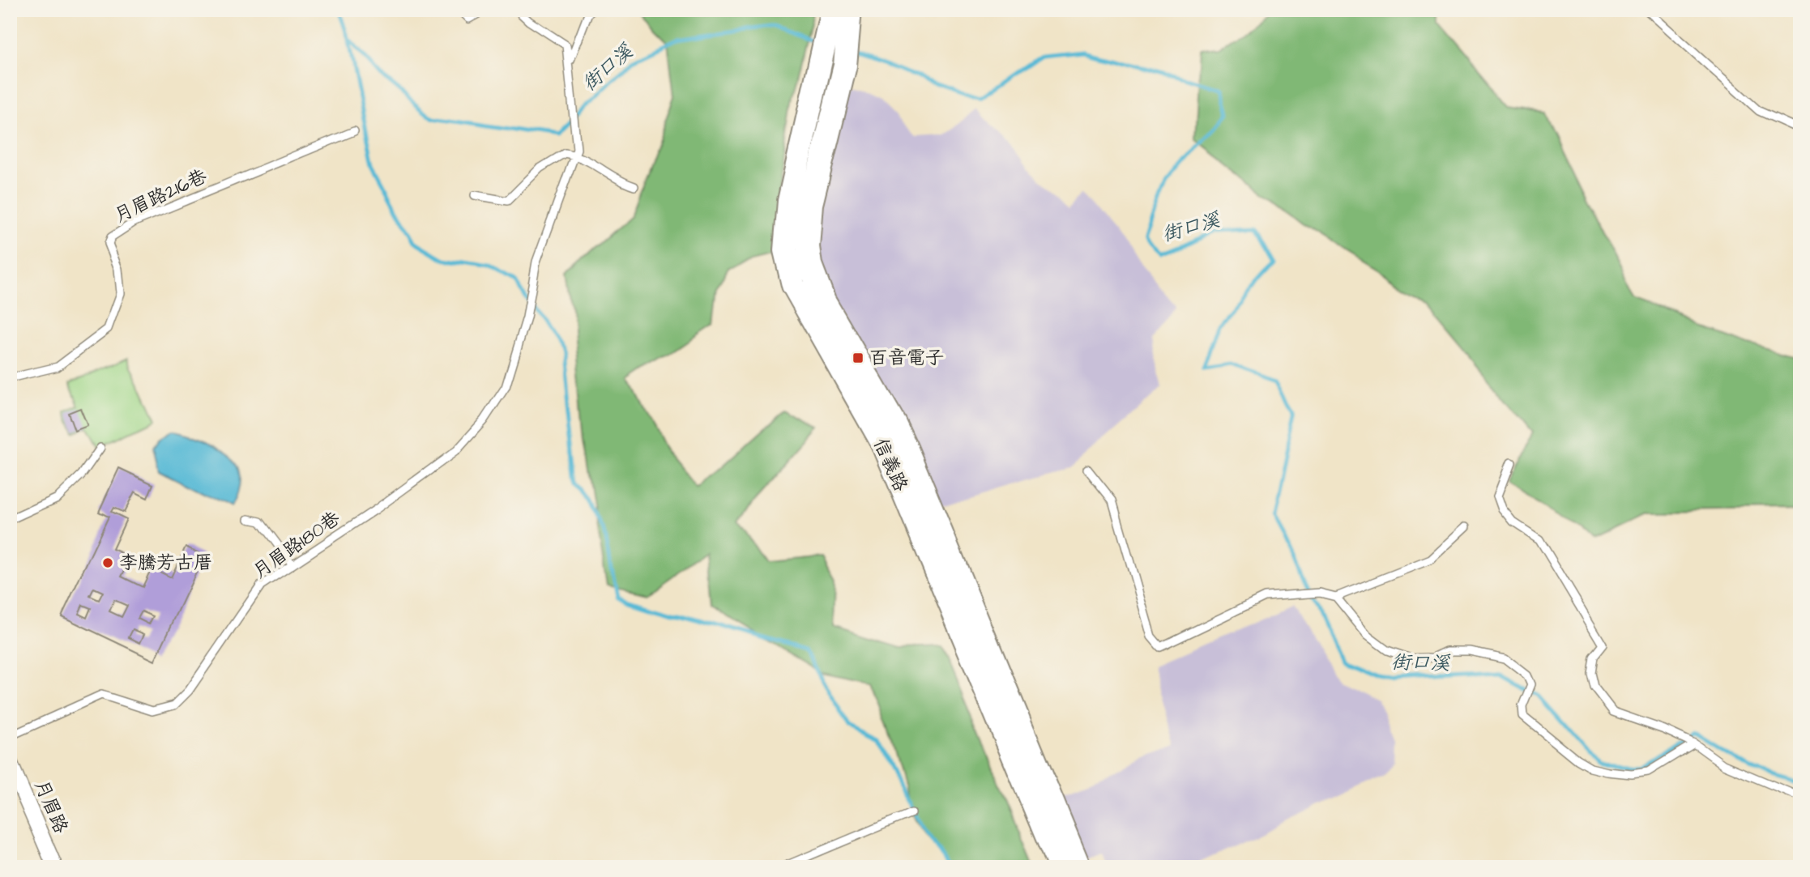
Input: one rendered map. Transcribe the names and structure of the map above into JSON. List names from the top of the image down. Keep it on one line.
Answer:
{"streets":{"main road":["信義路"],"street":["月眉路"],"lane":["月眉路216巷","月眉路180巷"]},"water":["街口溪"],"places":{"transit":["百音電子"],"other":["李騰芳古厝"]}}
